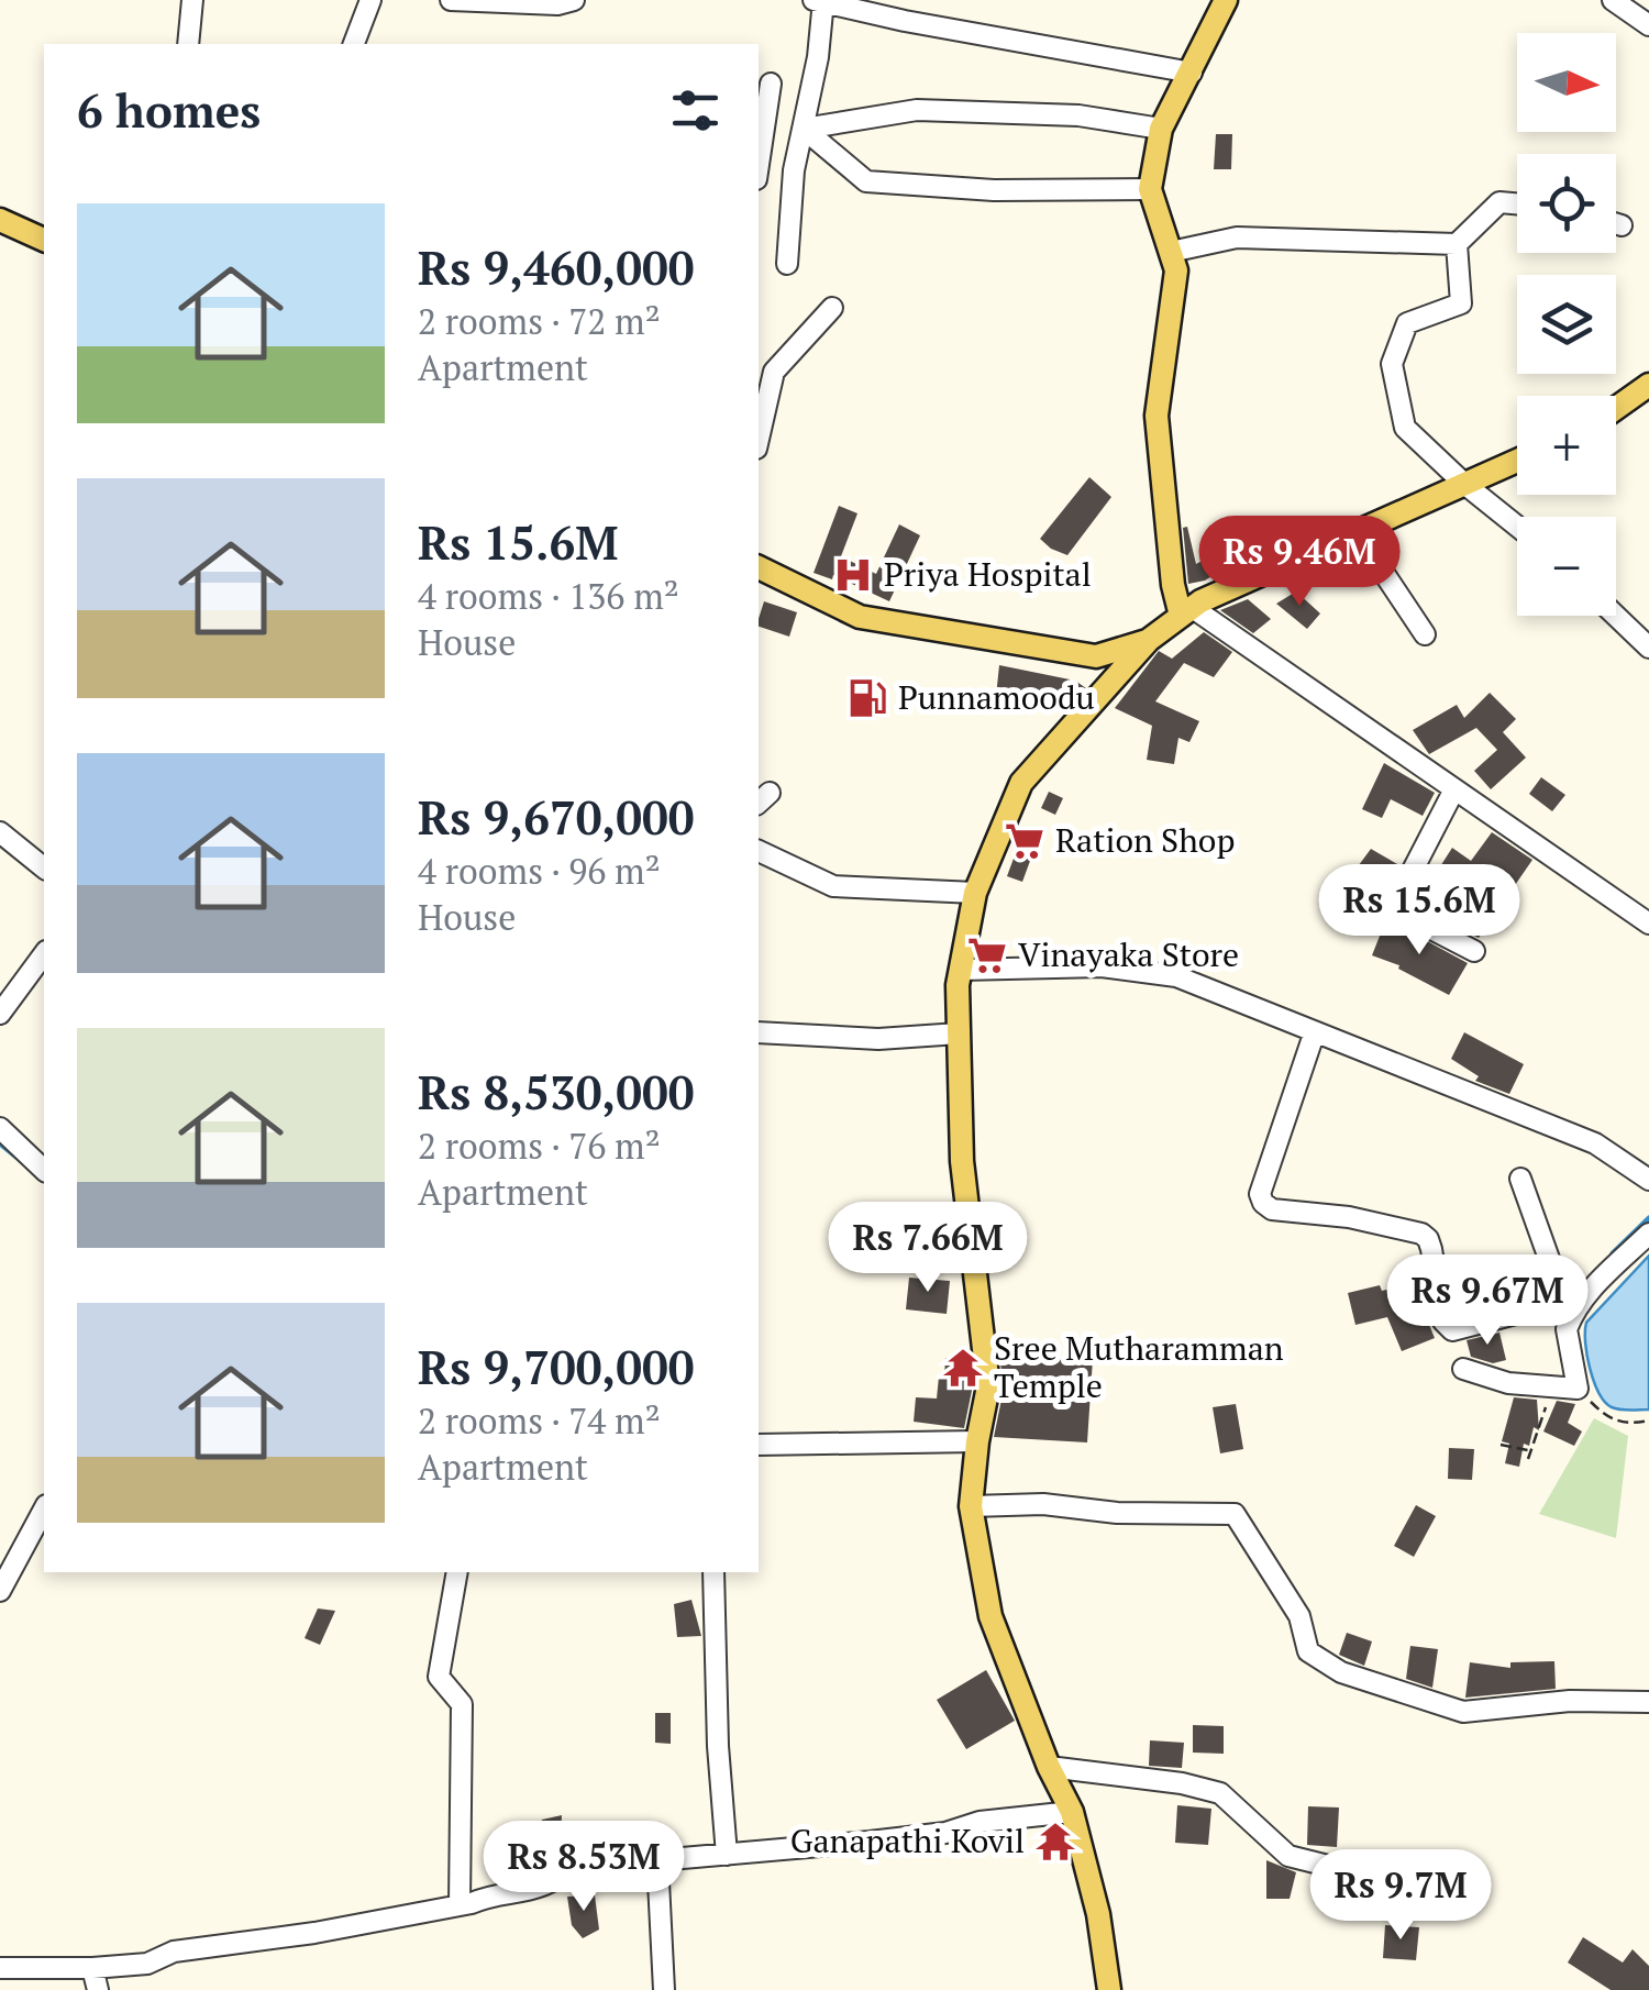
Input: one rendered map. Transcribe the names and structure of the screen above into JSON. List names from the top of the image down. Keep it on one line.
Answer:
{"places":{"hospital":["Priya Hospital"],"fuel station":["Punnamoodu"],"supermarket":["Ration Shop","Vinayaka Store"],"temple":["Sree Mutharamman Temple","Ganapathi Kovil"]},"north":"right","page":{"map_buttons":["+","−"],"heading":"6 homes","list":[{"name":"Rs 9,460,000","note":"2 rooms · 72 m² · Apartment"},{"name":"Rs 15.6M","note":"4 rooms · 136 m² · House"},{"name":"Rs 9,670,000","note":"4 rooms · 96 m² · House"},{"name":"Rs 8,530,000","note":"2 rooms · 76 m² · Apartment"},{"name":"Rs 9,700,000","note":"2 rooms · 74 m² · Apartment"}],"price":["Rs 9.46M","Rs 15.6M","Rs 7.66M","Rs 9.67M","Rs 8.53M","Rs 9.7M"]}}
